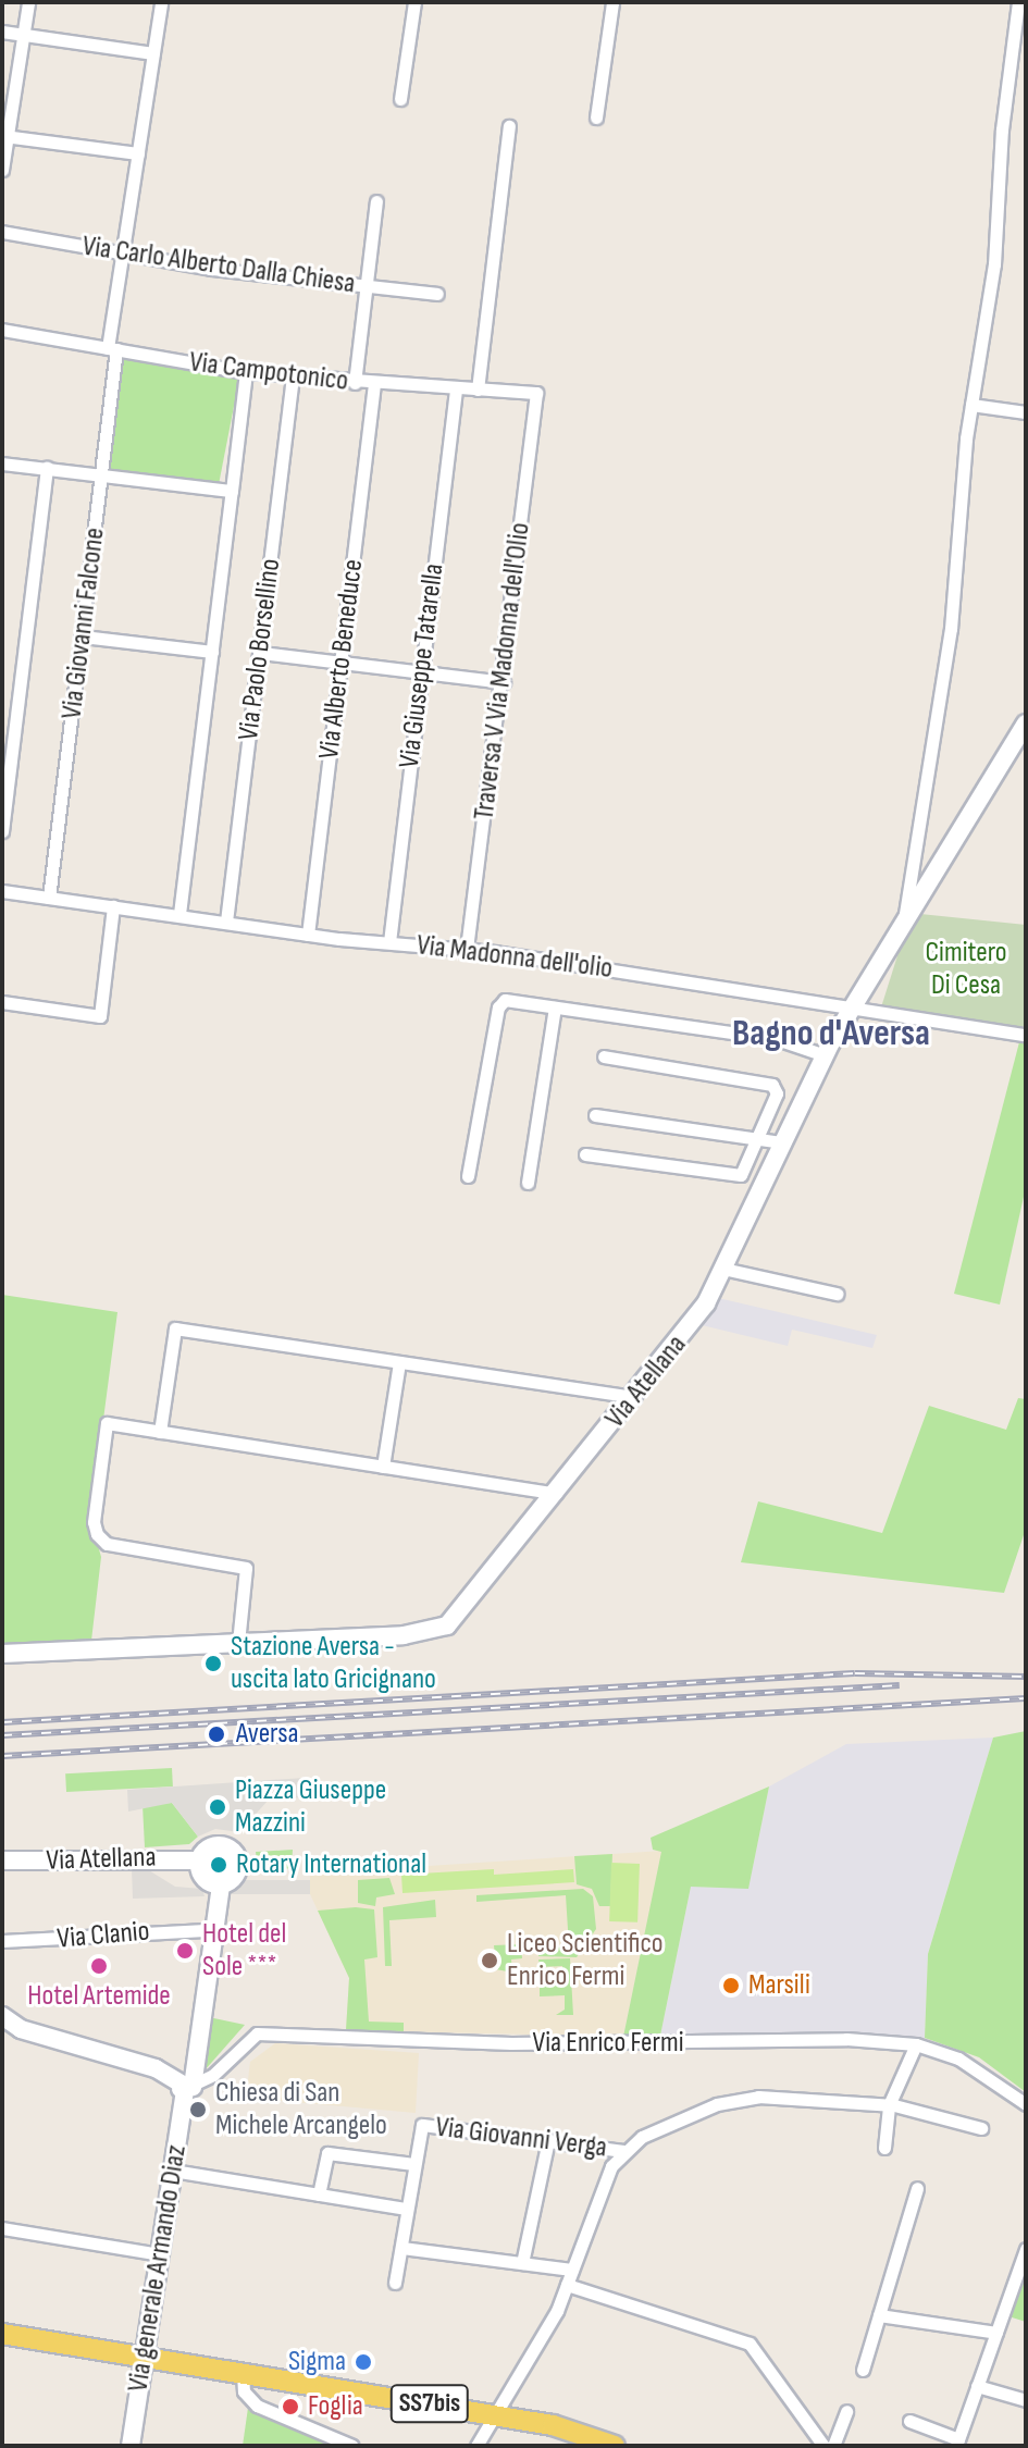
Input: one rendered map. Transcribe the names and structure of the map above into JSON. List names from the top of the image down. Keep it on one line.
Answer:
{"streets":{"main road":["Via Atellana","Via generale Armando Diaz","SS7bis"],"street":["Via Carlo Alberto Dalla Chiesa","Via Campotonico","Via Giovanni Falcone","Via Paolo Borsellino","Via Alberto Beneduce","Via Giuseppe Tatarella","Traversa V Via Madonna dell'Olio","Via Madonna dell'olio","Via Clanio","Via Enrico Fermi","Via Giovanni Verga"]},"crossings":[["Via Carlo Alberto Dalla Chiesa","Via Giovanni Falcone"],["Via Campotonico","Via Giovanni Falcone"],["Via Campotonico","Via Paolo Borsellino"],["Via Campotonico","Via Alberto Beneduce"],["Via Campotonico","Via Giuseppe Tatarella"],["Via Campotonico","Traversa V Via Madonna dell'Olio"],["Via Giovanni Falcone","Via Madonna dell'olio"],["Via Paolo Borsellino","Via Madonna dell'olio"],["Via Alberto Beneduce","Via Madonna dell'olio"],["Via Giuseppe Tatarella","Via Madonna dell'olio"],["Traversa V Via Madonna dell'Olio","Via Madonna dell'olio"],["Via Madonna dell'olio","Via Atellana"],["Via Enrico Fermi","Via generale Armando Diaz"],["Via generale Armando Diaz","SS7bis"]],"districts":["Bagno d'Aversa"],"parks":["Cimitero Di Cesa"],"places":["Stazione Aversa - uscita lato Gricignano","Aversa","Piazza Giuseppe Mazzini","Rotary International","Hotel del Sole ***","Liceo Scientifico Enrico Fermi","Hotel Artemide","Marsili","Chiesa di San Michele Arcangelo","Sigma","Foglia"]}
